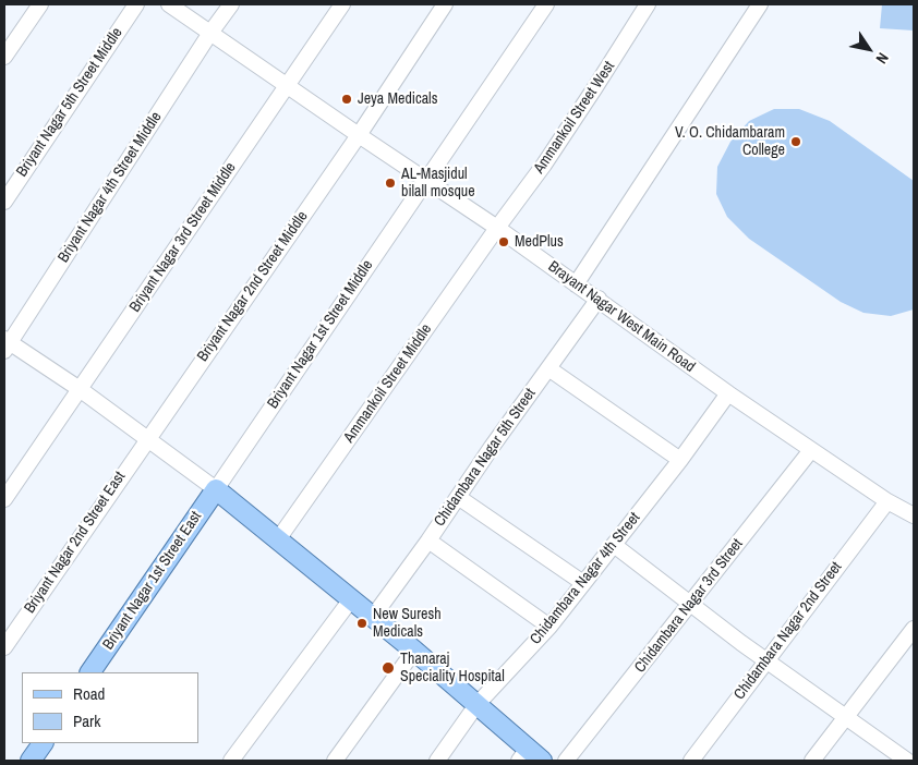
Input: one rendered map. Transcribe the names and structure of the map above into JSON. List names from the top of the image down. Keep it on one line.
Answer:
{"streets":{"main road":["Briyant Nagar 1st Street East"],"street":["Briyant Nagar 5th Street Middle","Ammankoil Street West","Briyant Nagar 4th Street Middle","Briyant Nagar 3rd Street Middle","Briyant Nagar 2nd Street Middle","Brayant Nagar West Main Road","Briyant Nagar 1st Street Middle","Ammankoil Street Middle","Chidambara Nagar 5th Street","Briyant Nagar 2nd Street East","Chidambara Nagar 4th Street","Chidambara Nagar 3rd Street","Chidambara Nagar 2nd Street"]},"crossings":[["Ammankoil Street West","Brayant Nagar West Main Road"],["Ammankoil Street West","Ammankoil Street Middle"],["Briyant Nagar 4th Street Middle","Brayant Nagar West Main Road"],["Briyant Nagar 3rd Street Middle","Brayant Nagar West Main Road"],["Briyant Nagar 2nd Street Middle","Brayant Nagar West Main Road"],["Briyant Nagar 2nd Street Middle","Briyant Nagar 2nd Street East"],["Brayant Nagar West Main Road","Briyant Nagar 1st Street Middle"],["Brayant Nagar West Main Road","Ammankoil Street Middle"],["Brayant Nagar West Main Road","Chidambara Nagar 5th Street"],["Brayant Nagar West Main Road","Chidambara Nagar 4th Street"],["Brayant Nagar West Main Road","Chidambara Nagar 3rd Street"],["Brayant Nagar West Main Road","Chidambara Nagar 2nd Street"],["Briyant Nagar 1st Street Middle","Briyant Nagar 1st Street East"]],"places":["Jeya Medicals","V. O. Chidambaram College","AL-Masjidul bilall mosque","MedPlus","New Suresh Medicals","Thanaraj Speciality Hospital"],"legend":["Road","Park"],"north":"bottom right"}
